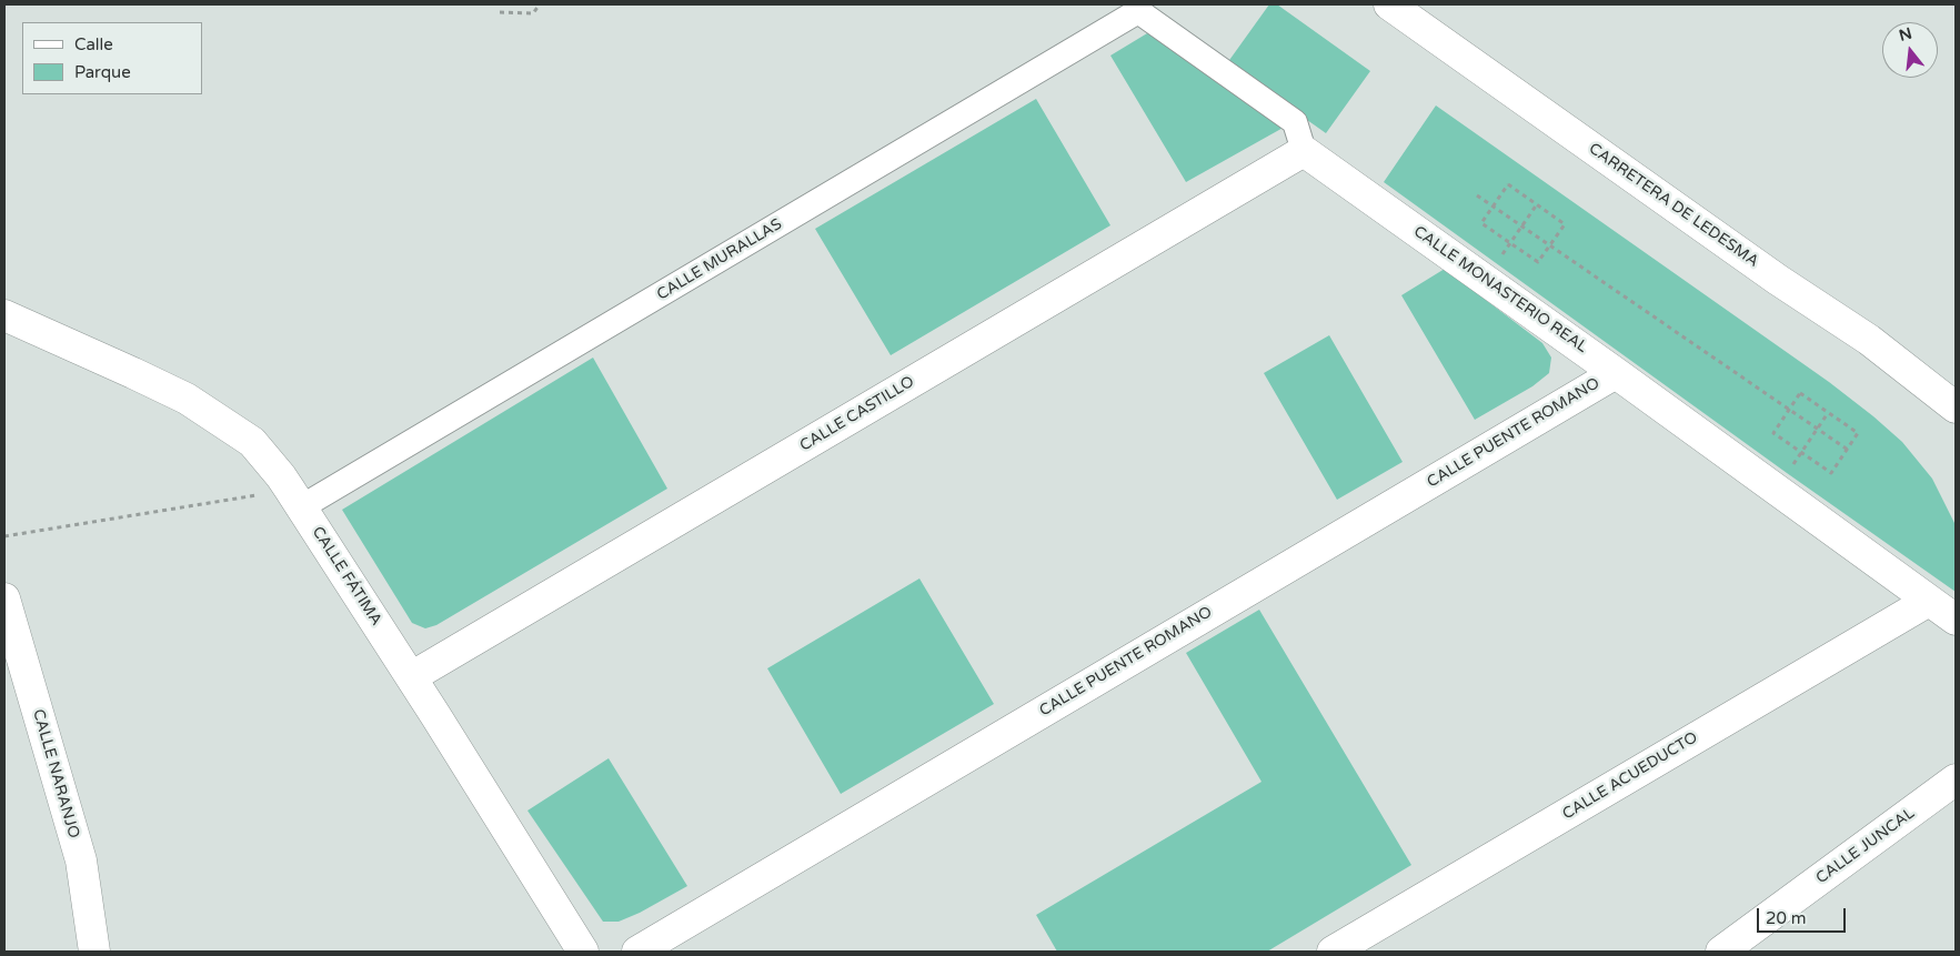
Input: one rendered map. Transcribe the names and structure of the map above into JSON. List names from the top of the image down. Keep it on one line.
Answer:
{"streets":{"street":["CARRETERA DE LEDESMA","CALLE MURALLAS","CALLE MONASTERIO REAL","CALLE CASTILLO","CALLE PUENTE ROMANO","CALLE FÁTIMA","CALLE NARANJO","CALLE ACUEDUCTO","CALLE JUNCAL"]},"crossings":[["CALLE MURALLAS","CALLE MONASTERIO REAL"],["CALLE MURALLAS","CALLE CASTILLO"],["CALLE MURALLAS","CALLE FÁTIMA"],["CALLE MONASTERIO REAL","CALLE CASTILLO"],["CALLE MONASTERIO REAL","CALLE PUENTE ROMANO"],["CALLE MONASTERIO REAL","CALLE ACUEDUCTO"],["CALLE CASTILLO","CALLE FÁTIMA"]],"legend":["Calle","Parque"],"scale_bar":"20 m","north":"top"}
